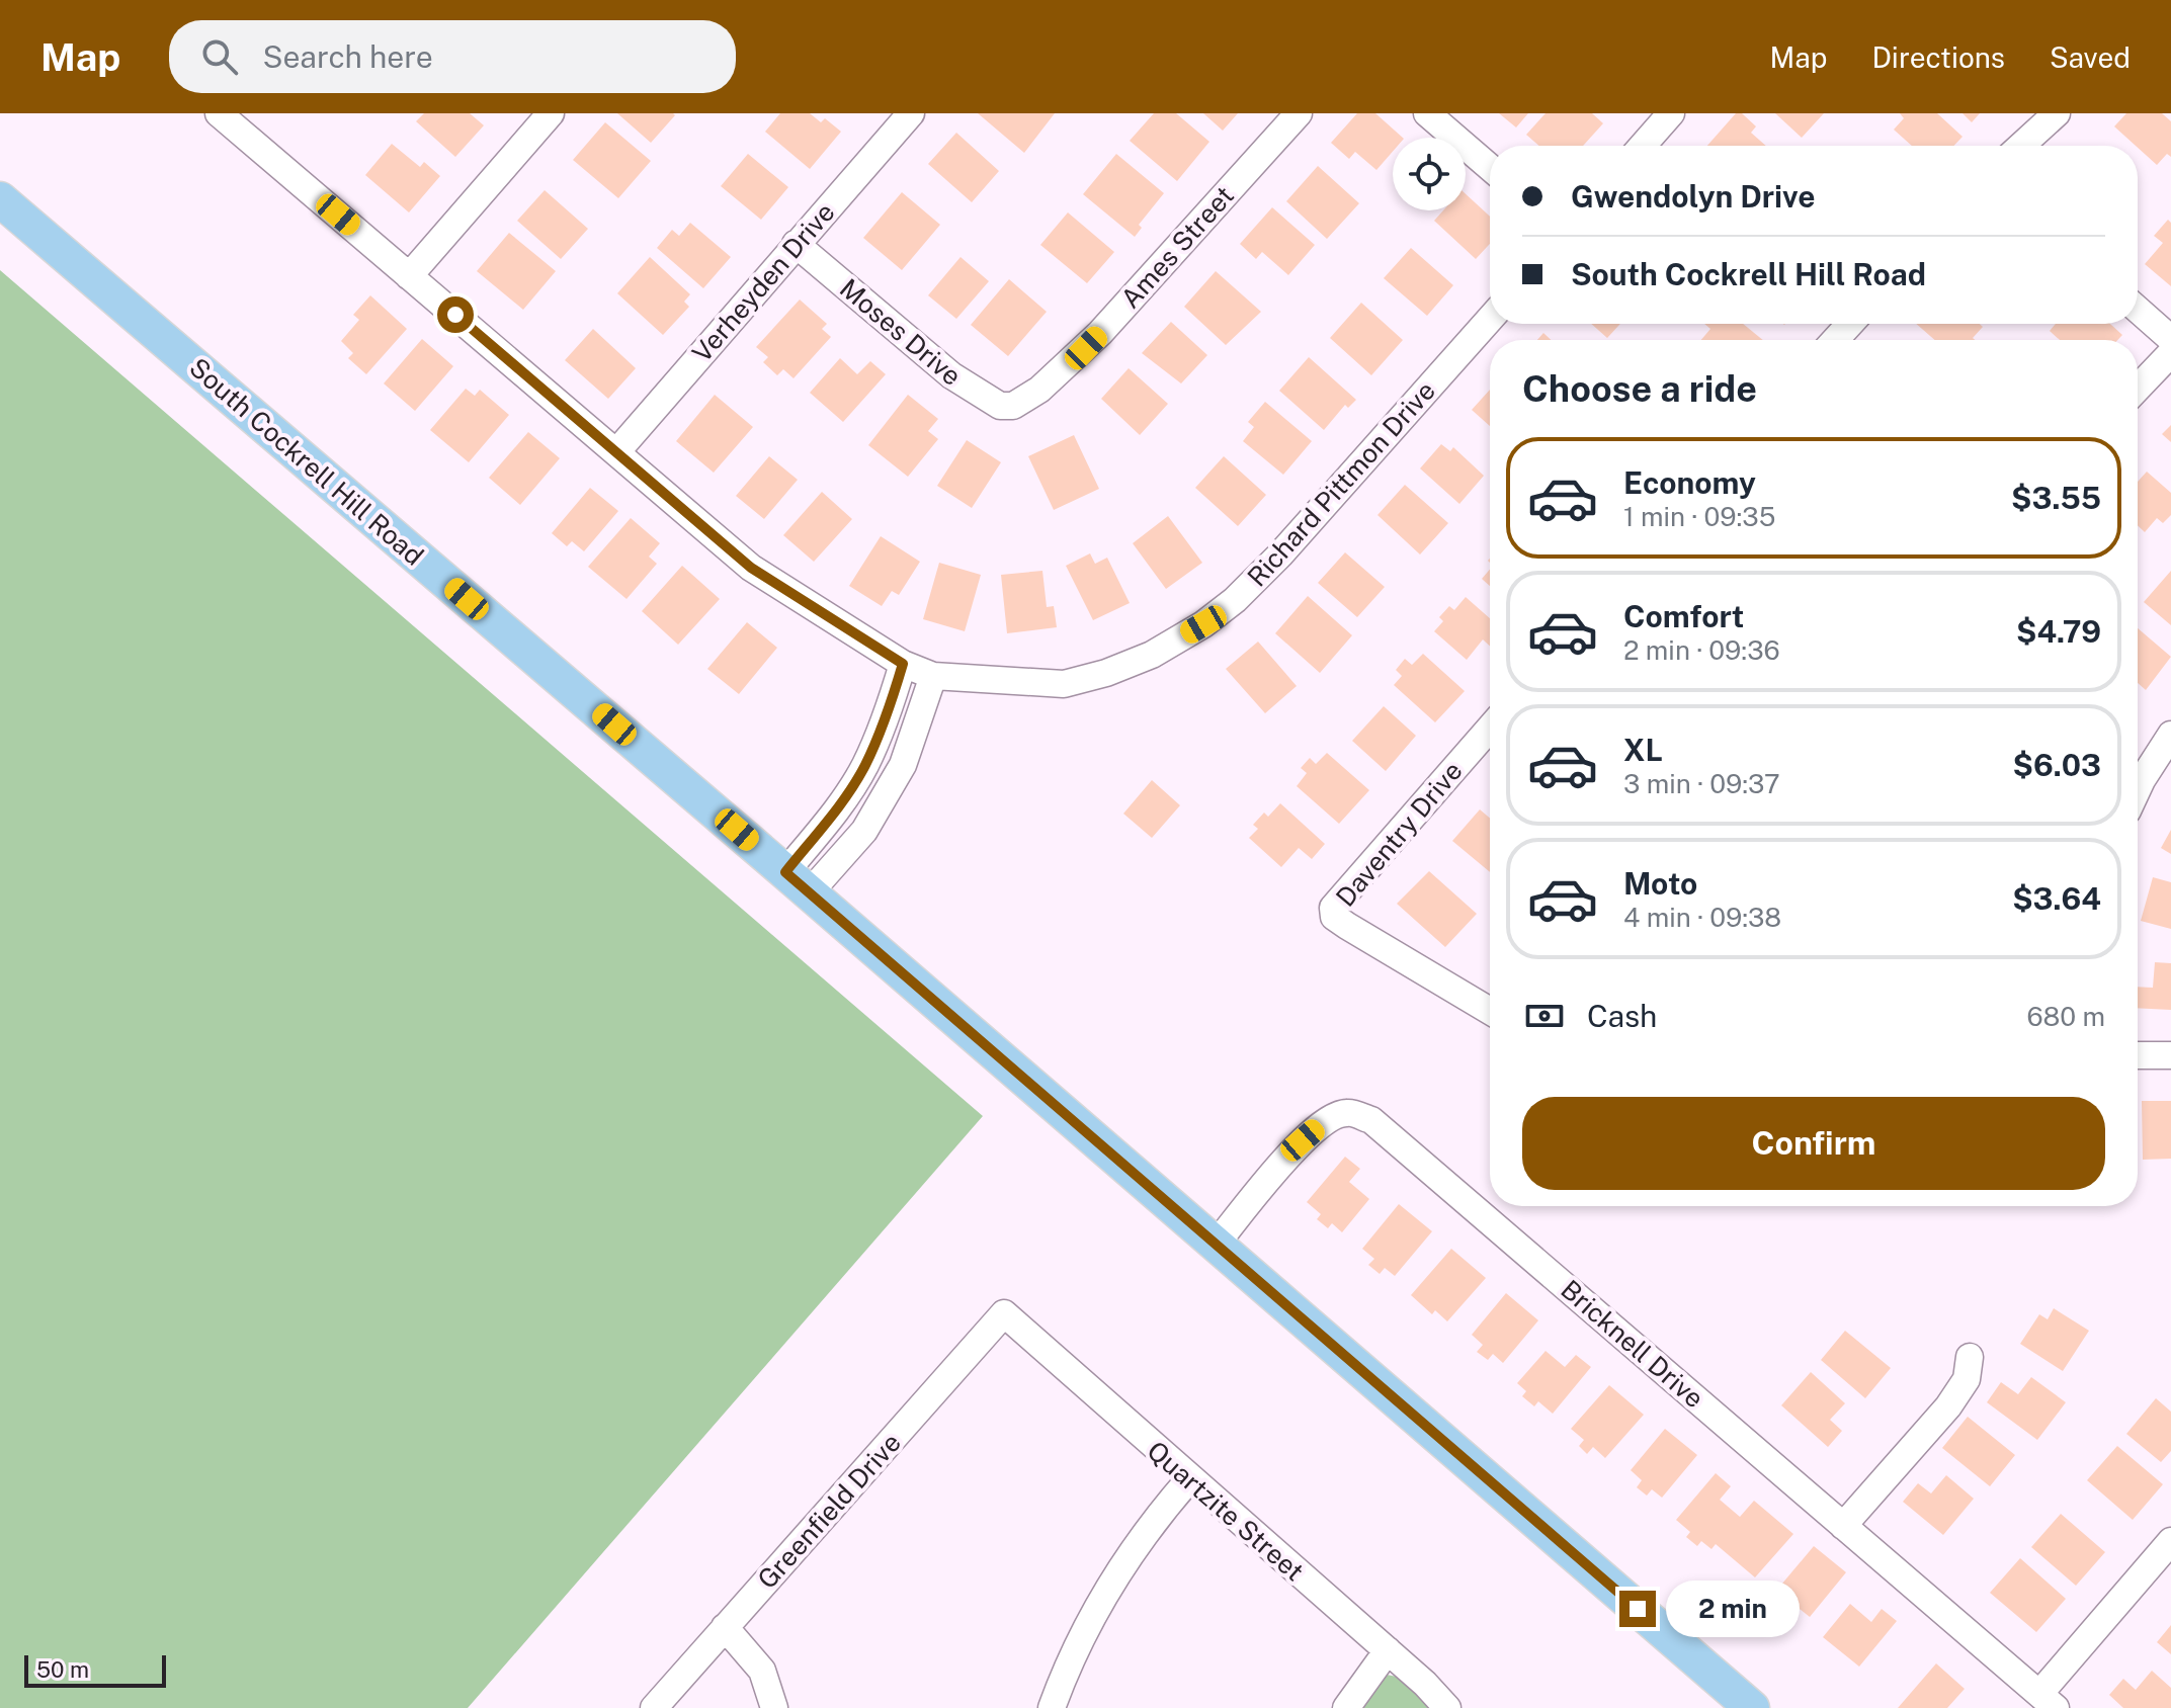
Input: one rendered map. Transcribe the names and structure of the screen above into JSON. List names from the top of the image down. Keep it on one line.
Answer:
{"streets":{"main road":["South Cockrell Hill Road"],"street":["Ames Street","Verheyden Drive","Moses Drive","Richard Pittmon Drive","Daventry Drive","Bricknell Drive","Greenfield Drive","Quartzite Street"]},"crossings":[["Ames Street","Moses Drive"],["Verheyden Drive","Moses Drive"],["Verheyden Drive","Richard Pittmon Drive"],["South Cockrell Hill Road","Bricknell Drive"],["Greenfield Drive","Quartzite Street"]],"scale_bar":"50 m","page":{"header":"Map","search":"Search here","nav":["Map","Directions","Saved"],"banner":["Gwendolyn Drive","South Cockrell Hill Road"],"heading":"Choose a ride","list":[{"name":"Economy","note":"1 min · 09:35","value":"$3.55"},{"name":"Comfort","note":"2 min · 09:36","value":"$4.79"},{"name":"XL","note":"3 min · 09:37","value":"$6.03"},{"name":"Moto","note":"4 min · 09:38","value":"$3.64"}],"pay":["Cash","680 m"],"buttons":"Confirm","bubble":"2 min","scale":"50 m"}}
